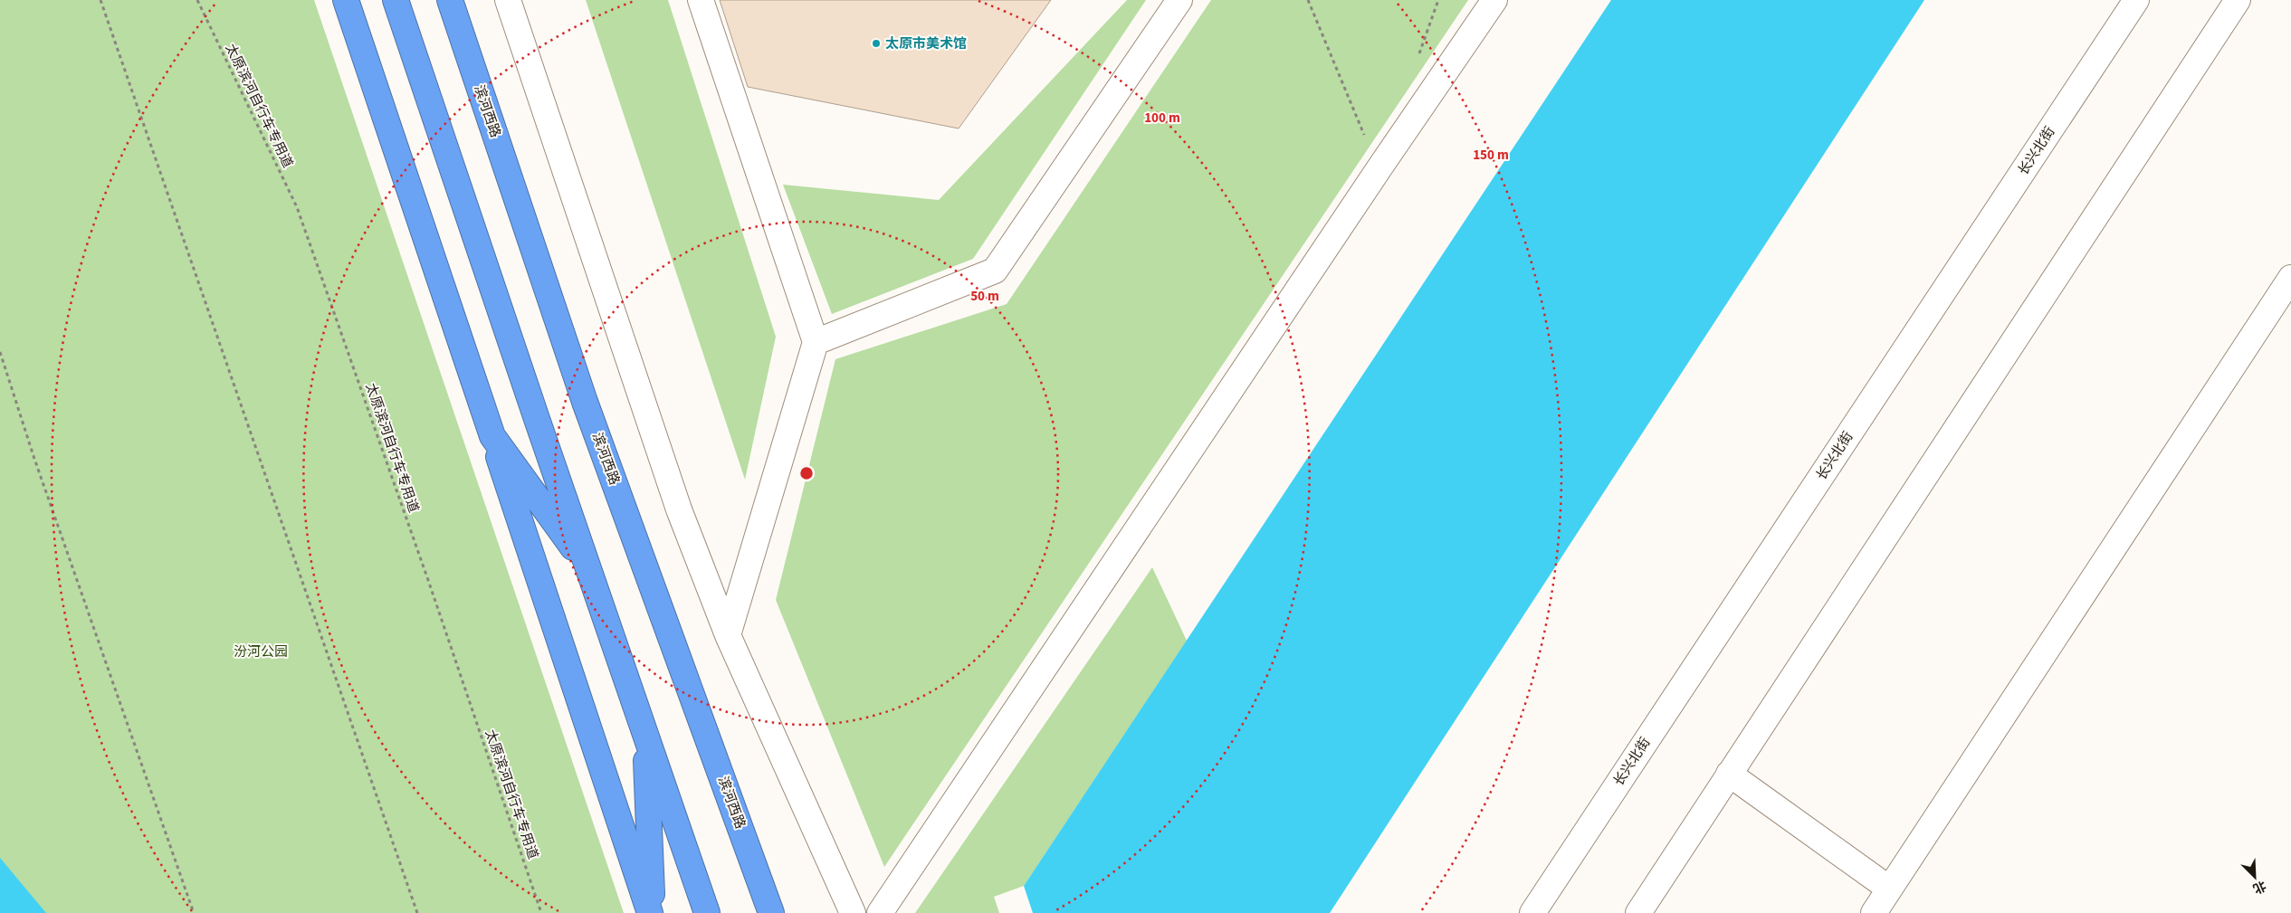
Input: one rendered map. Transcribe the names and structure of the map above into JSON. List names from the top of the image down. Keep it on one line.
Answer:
{"streets":{"highway":["滨河西路"],"street":["长兴北街"],"path":["太原滨河自行车专用道"]},"parks":["汾河公园"],"places":["太原市美术馆"],"north":"bottom right","rings":["100 m","150 m","50 m"]}
